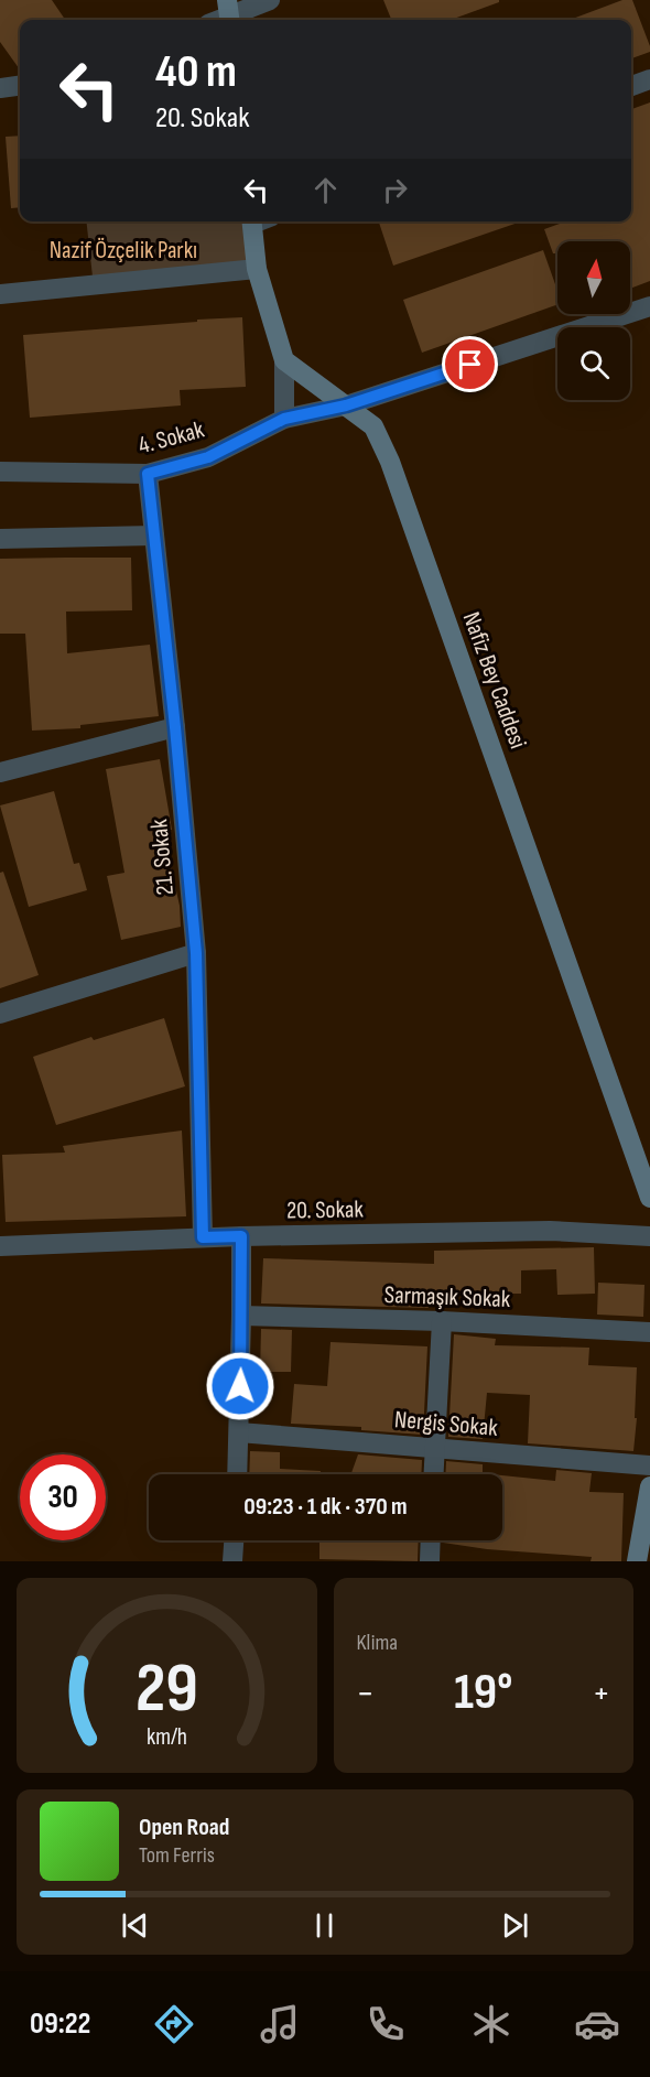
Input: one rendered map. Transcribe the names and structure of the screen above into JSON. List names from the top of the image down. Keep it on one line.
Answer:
{"streets":{"street":["4. Sokak","Nafiz Bey Caddesi","21. Sokak","20. Sokak","Sarmaşık Sokak","Nergis Sokak"]},"crossings":[["4. Sokak","Nafiz Bey Caddesi"],["4. Sokak","21. Sokak"],["21. Sokak","20. Sokak"]],"parks":["Nazif Özçelik Parkı"],"north":"top","page":{"turn":["40 m","20. Sokak"],"limit":"30","trip":"09:23 · 1 dk · 370 m","tile":"Klima","heat":["−","19°","+"],"song":["Open Road","Tom Ferris"],"tabs":"09:22","gauge":["29","km/h"]}}
